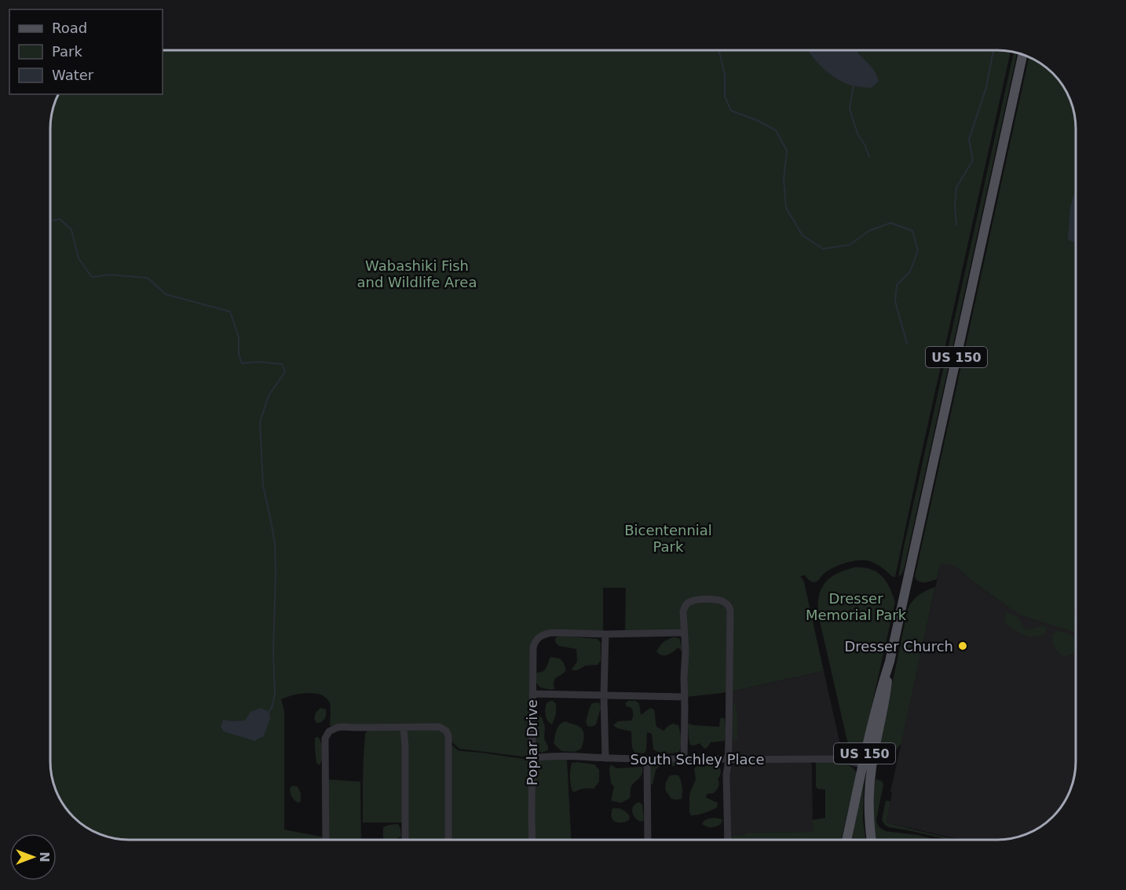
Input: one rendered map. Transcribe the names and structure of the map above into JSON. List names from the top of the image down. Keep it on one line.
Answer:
{"streets":{"main road":["US 150"],"street":["Poplar Drive","South Schley Place"]},"crossings":[["US 150","South Schley Place"],["Poplar Drive","South Schley Place"]],"parks":["Wabashiki Fish and Wildlife Area","Bicentennial Park","Dresser Memorial Park"],"places":["Dresser Church"],"legend":["Road","Park","Water"],"north":"right"}
